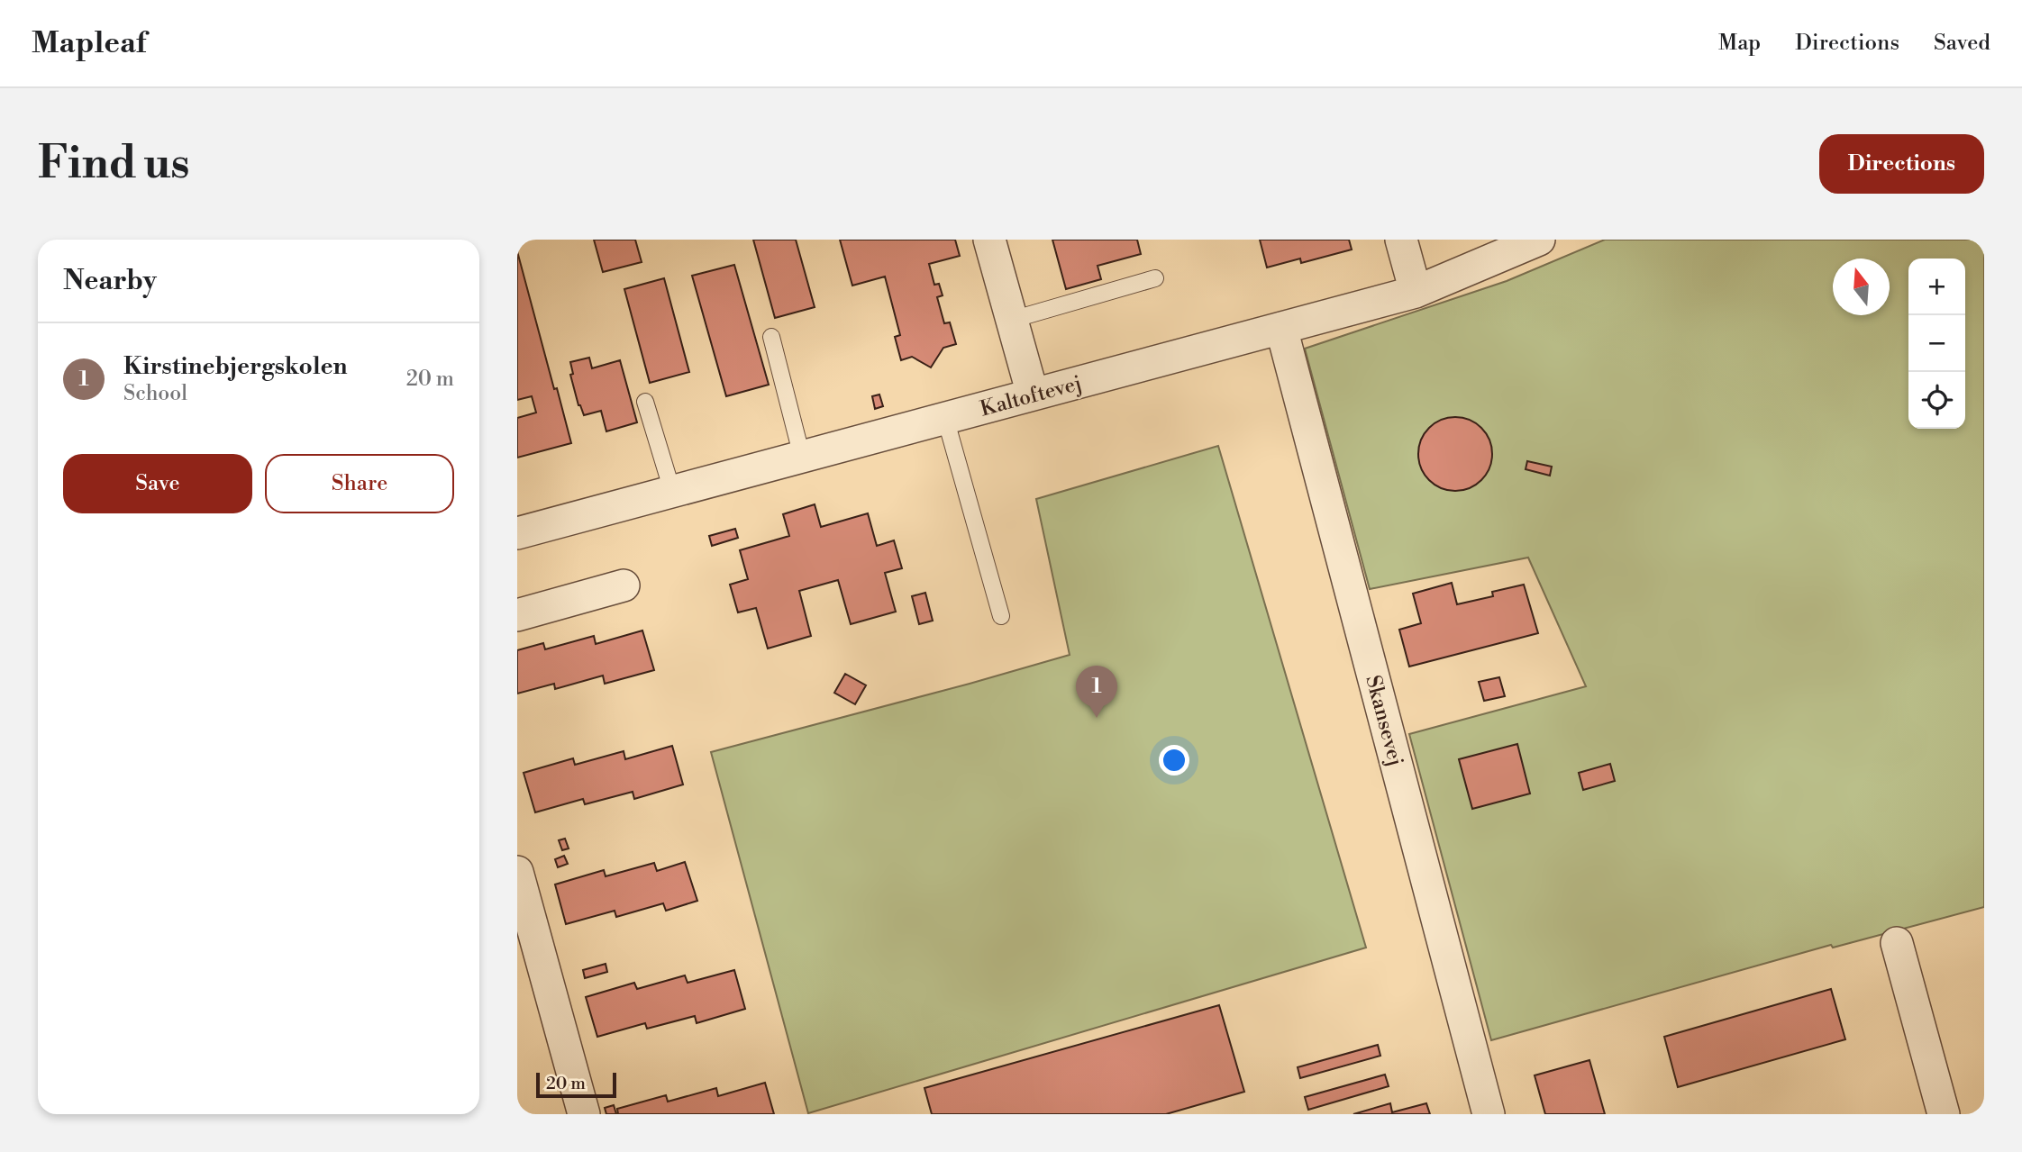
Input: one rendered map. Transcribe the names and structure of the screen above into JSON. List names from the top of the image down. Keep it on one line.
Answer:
{"streets":{"street":["Kaltoftevej","Skansevej"]},"crossings":[["Kaltoftevej","Skansevej"]],"scale_bar":"20 m","north":"top","page":{"header":"Mapleaf","nav":["Map","Directions","Saved"],"buttons":["Directions",["Save","Share"]],"title":"Find us","heading":"Nearby","map_buttons":["+","−"],"list":[{"mark":"1","name":"Kirstinebjergskolen","note":"School","value":"20 m"}],"pins":"1","scale":"20 m"}}
